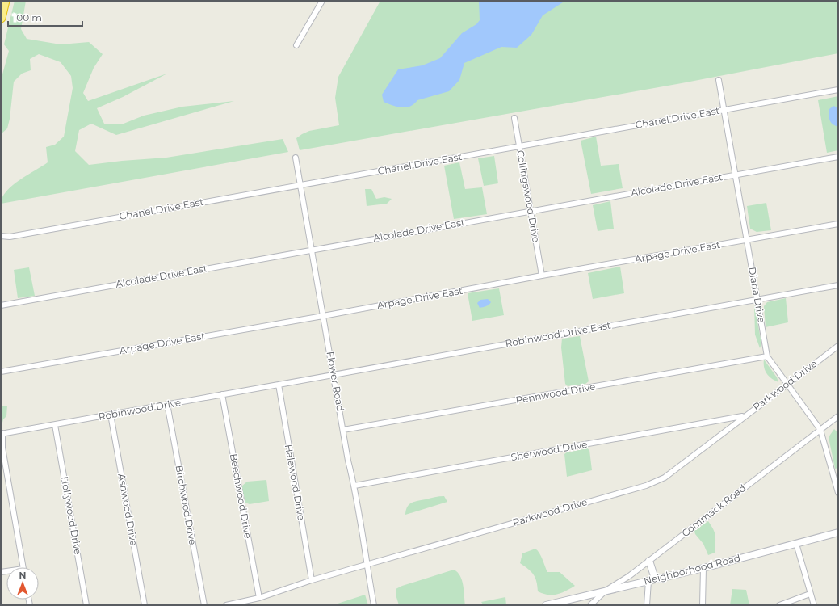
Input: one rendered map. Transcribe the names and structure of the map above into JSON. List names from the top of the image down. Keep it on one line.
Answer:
{"streets":{"main road":["Neighborhood Road"],"street":["Chanel Drive East","Alcolade Drive East","Collingswood Drive","Arpage Drive East","Diana Drive","Robinwood Drive East","Flower Road","Parkwood Drive","Pennwood Drive","Robinwood Drive","Sherwood Drive","Halewood Drive","Beechwood Drive","Birchwood Drive","Ashwood Drive","Commack Road","Hollywood Drive"]},"crossings":[["Chanel Drive East","Collingswood Drive"],["Chanel Drive East","Diana Drive"],["Chanel Drive East","Flower Road"],["Alcolade Drive East","Collingswood Drive"],["Alcolade Drive East","Diana Drive"],["Alcolade Drive East","Flower Road"],["Collingswood Drive","Arpage Drive East"],["Arpage Drive East","Diana Drive"],["Arpage Drive East","Flower Road"],["Diana Drive","Robinwood Drive East"],["Diana Drive","Parkwood Drive"],["Diana Drive","Pennwood Drive"],["Diana Drive","Commack Road"],["Robinwood Drive East","Flower Road"],["Robinwood Drive East","Robinwood Drive"],["Robinwood Drive East","Halewood Drive"],["Flower Road","Parkwood Drive"],["Flower Road","Pennwood Drive"],["Flower Road","Sherwood Drive"],["Parkwood Drive","Sherwood Drive"],["Parkwood Drive","Halewood Drive"],["Parkwood Drive","Beechwood Drive"],["Robinwood Drive","Halewood Drive"],["Robinwood Drive","Beechwood Drive"],["Robinwood Drive","Birchwood Drive"],["Robinwood Drive","Ashwood Drive"],["Robinwood Drive","Hollywood Drive"],["Commack Road","Neighborhood Road"]],"scale_bar":"100 m","north":"top"}
